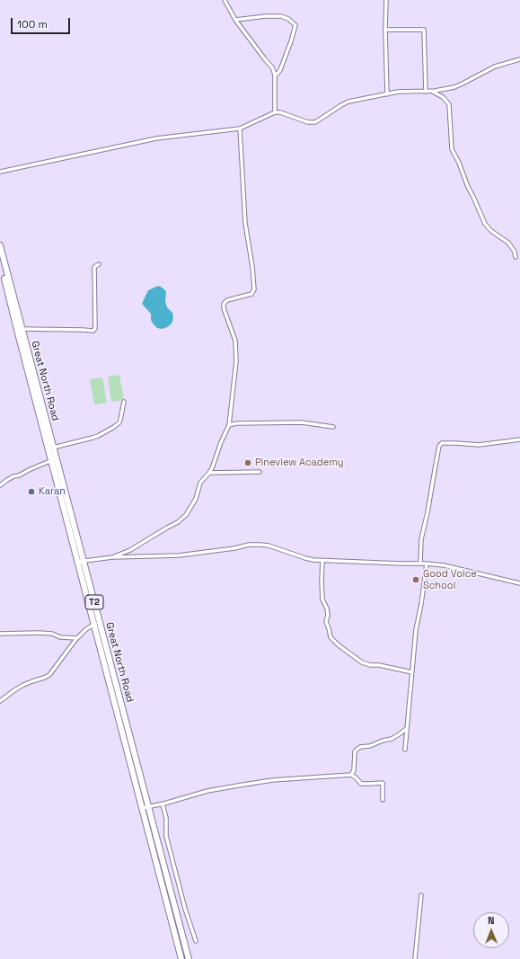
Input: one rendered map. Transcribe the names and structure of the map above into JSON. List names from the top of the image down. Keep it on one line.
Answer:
{"streets":{"highway":["Great North Road","T2"]},"places":["Pineview Academy","Karan","Good Voice School"],"scale_bar":"100 m","north":"top"}
